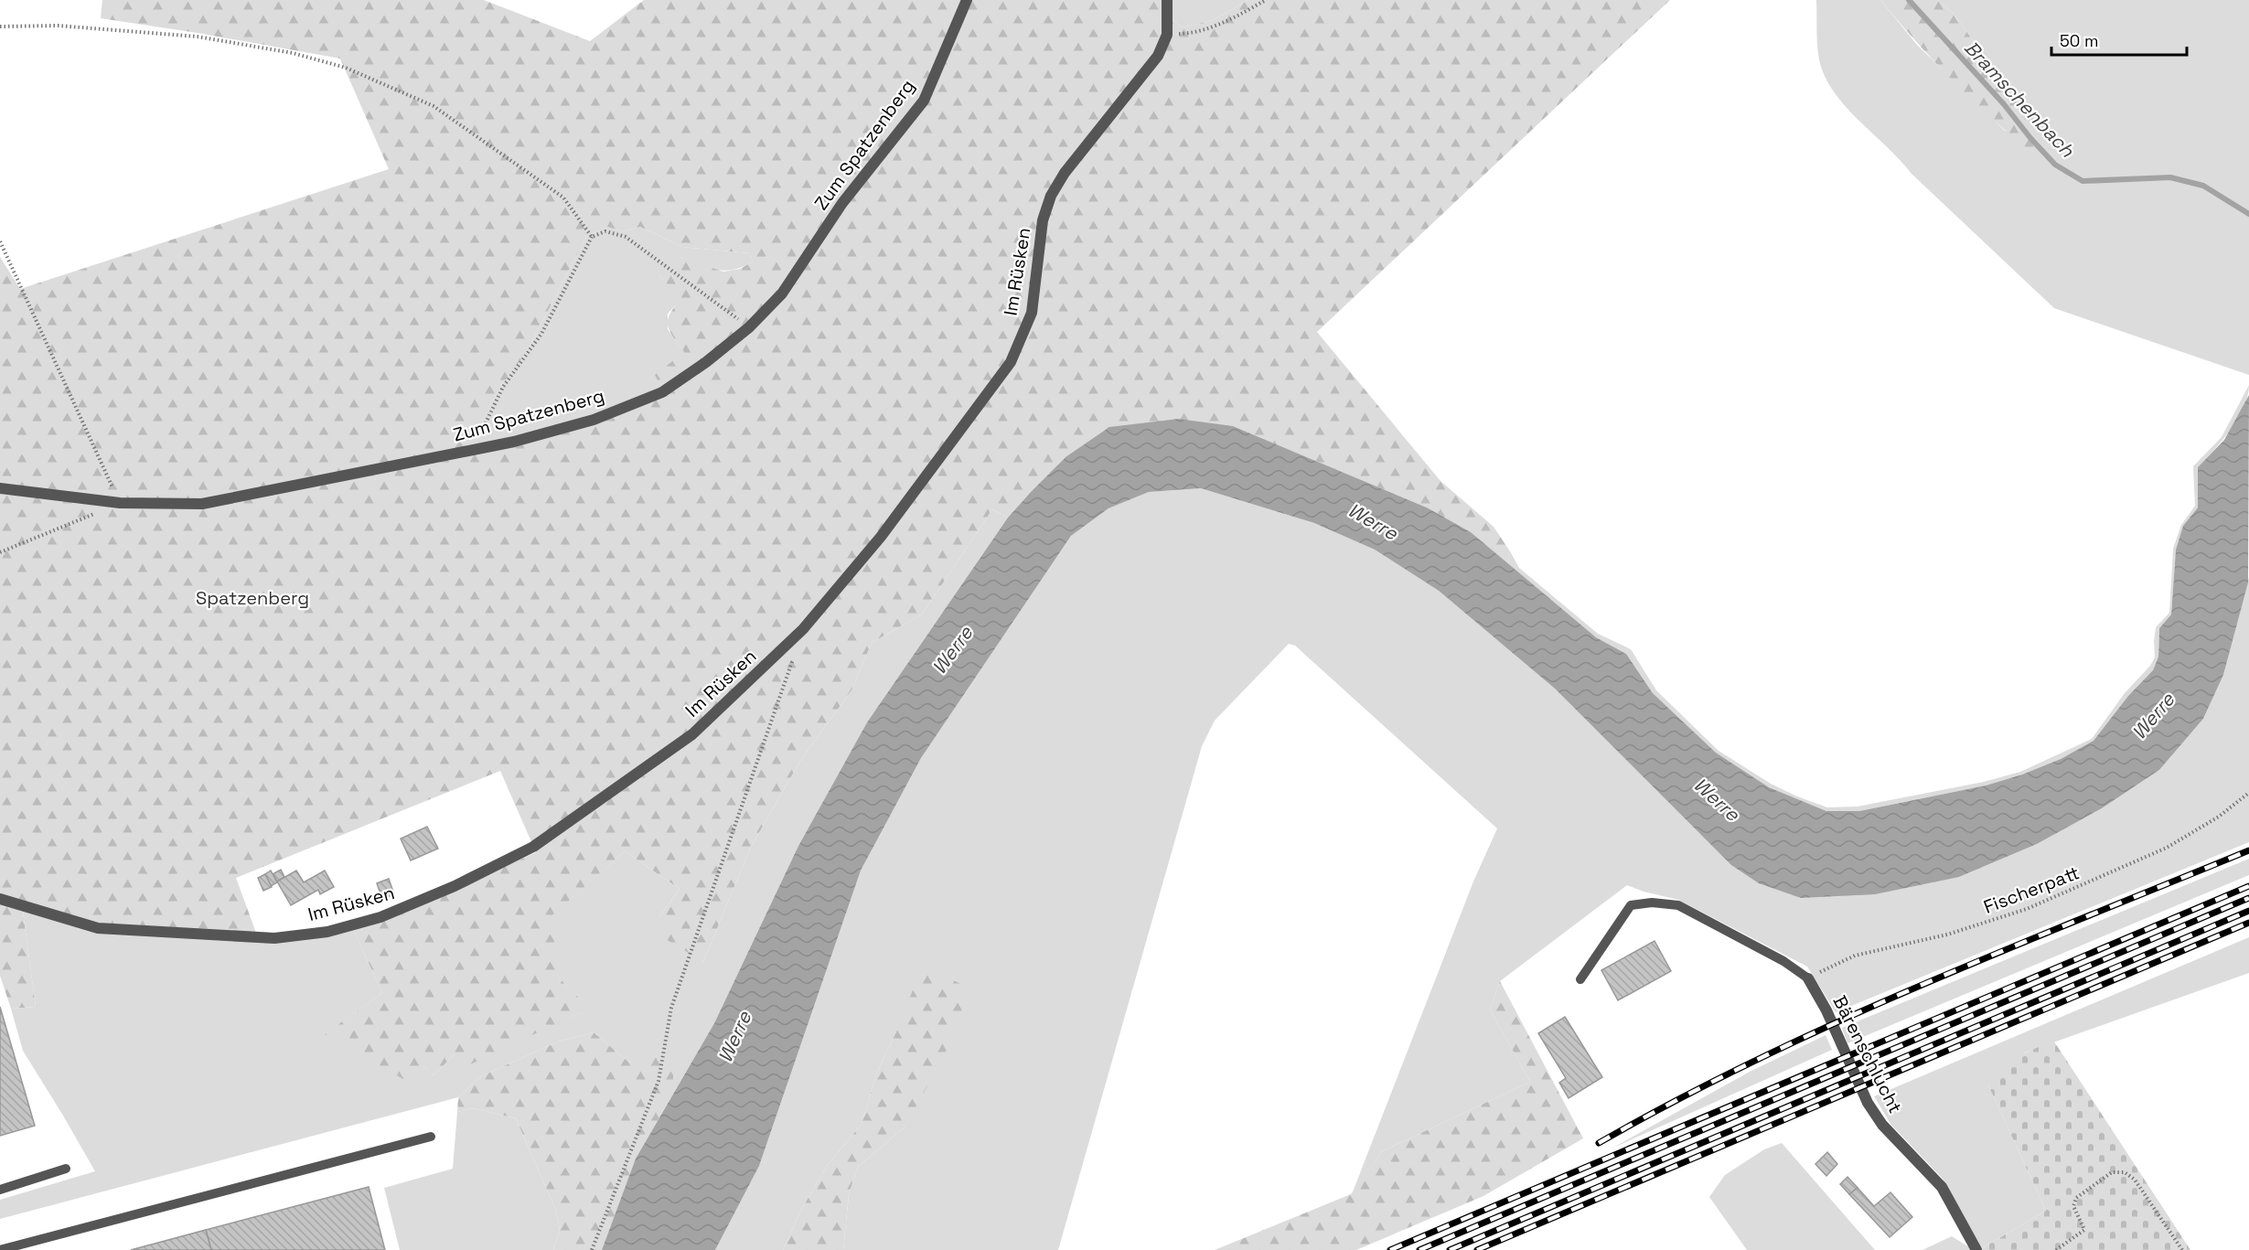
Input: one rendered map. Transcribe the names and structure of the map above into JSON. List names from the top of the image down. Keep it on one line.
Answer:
{"streets":{"street":["Zum Spatzenberg","Im Rüsken","Bärenschlucht"],"path":["Fischerpatt"]},"crossings":[["Fischerpatt","Bärenschlucht"]],"water":["Bramschenbach","Werre"],"parks":["Spatzenberg"],"scale_bar":"50 m"}
